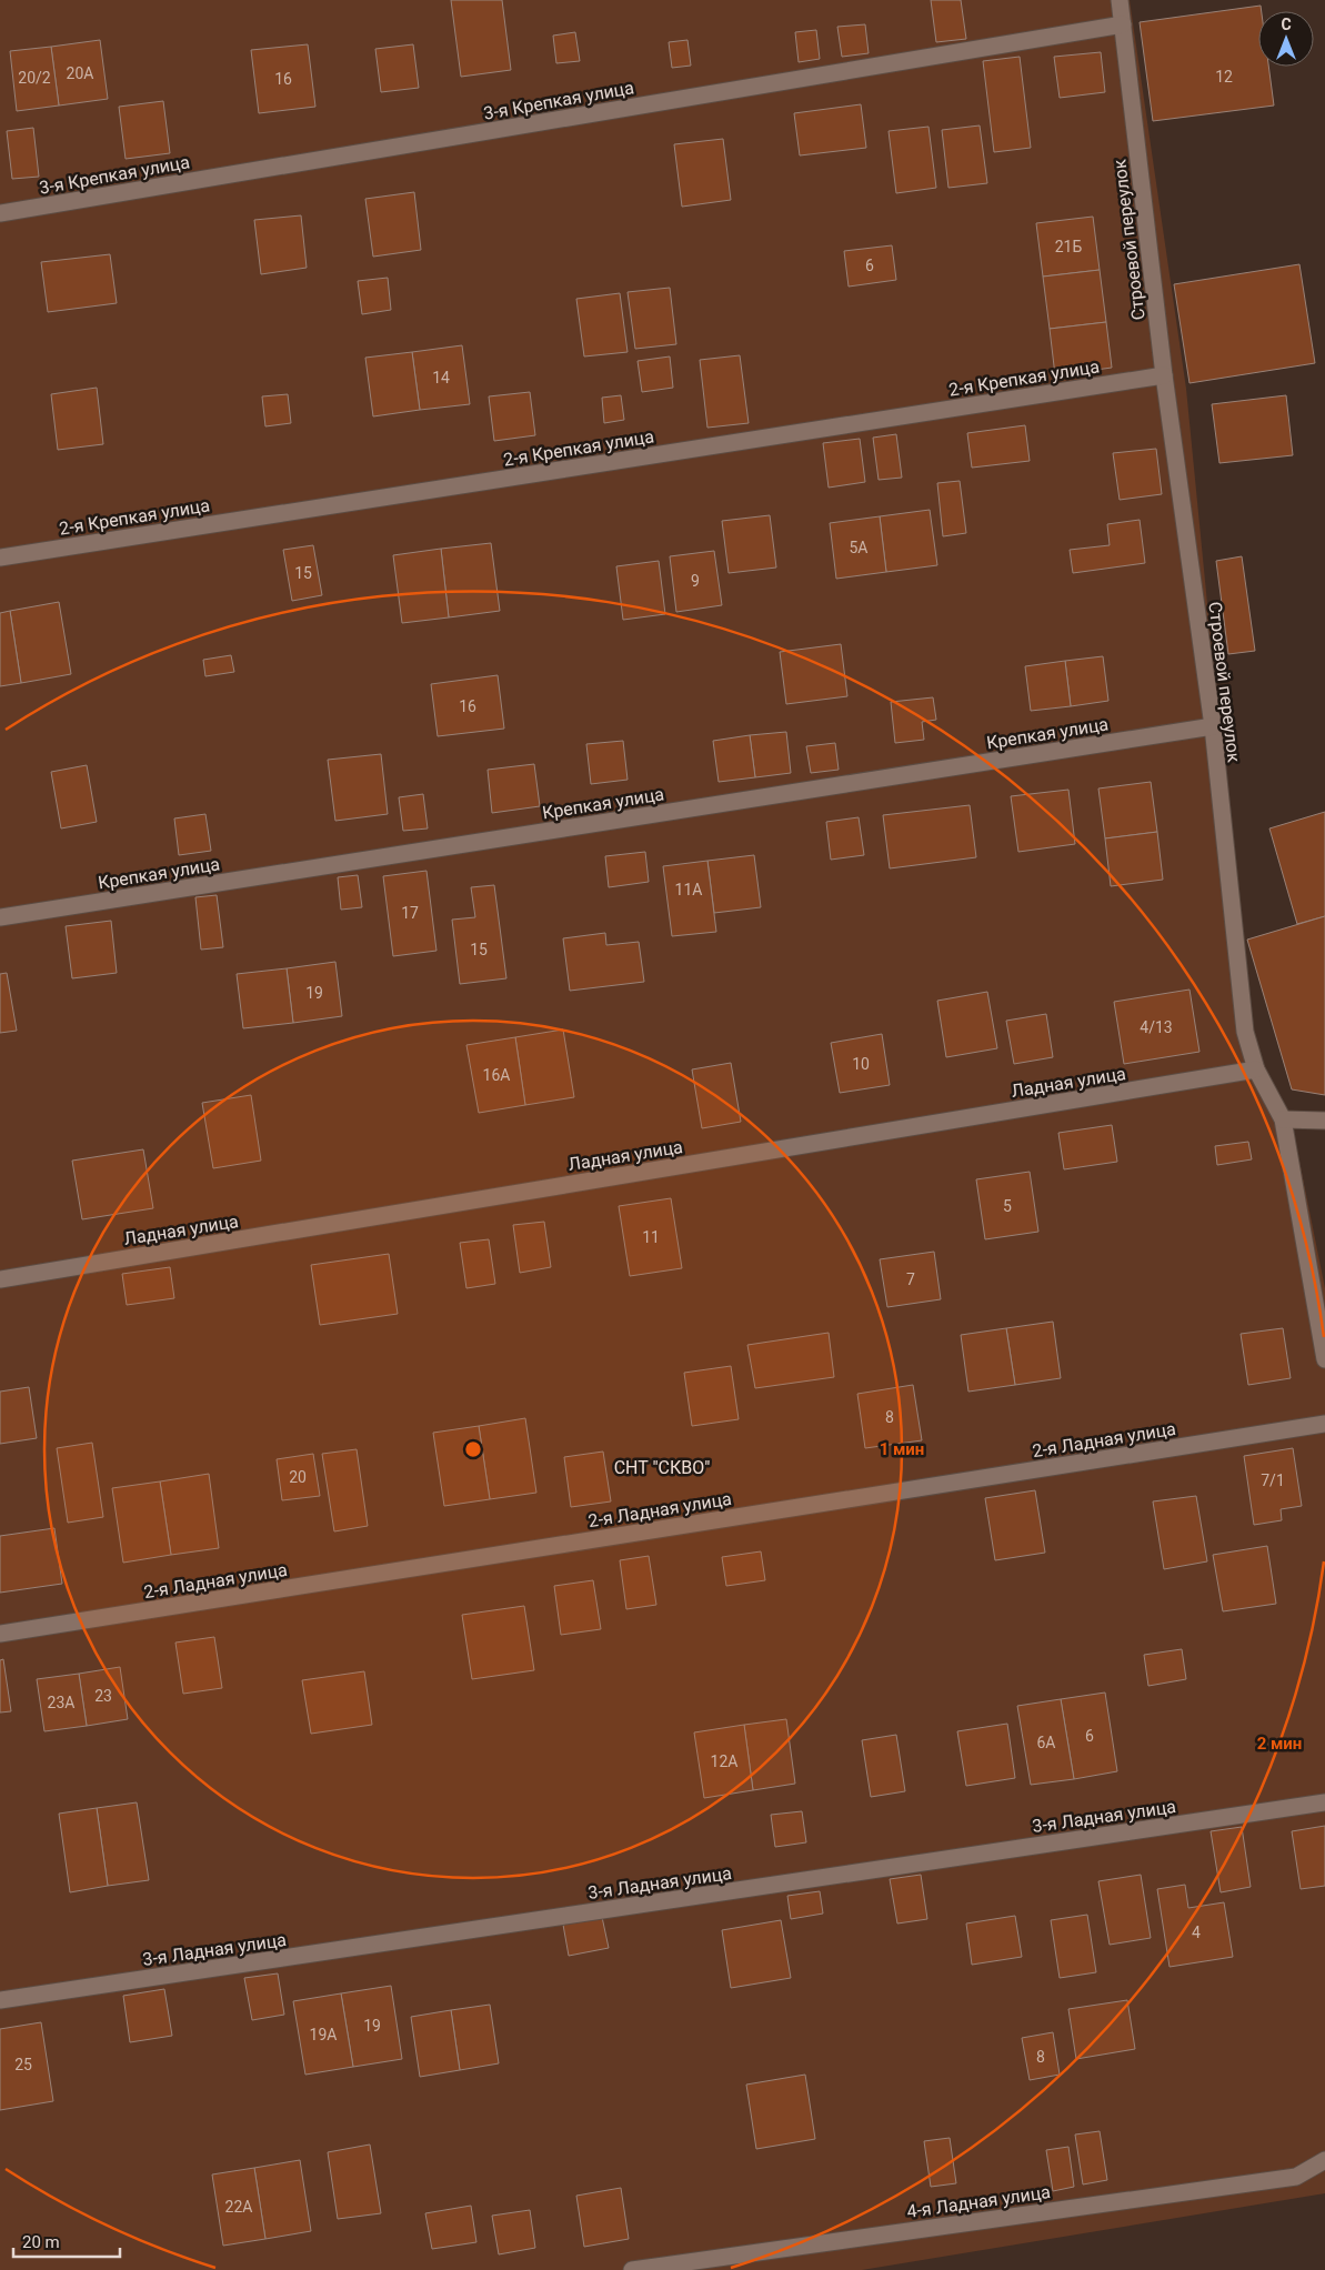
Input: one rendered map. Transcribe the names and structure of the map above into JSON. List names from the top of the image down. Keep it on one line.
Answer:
{"streets":{"lane":["3-я Крепкая улица","Строевой переулок","2-я Крепкая улица","Крепкая улица","Ладная улица","2-я Ладная улица","3-я Ладная улица","4-я Ладная улица"]},"crossings":[["3-я Крепкая улица","Строевой переулок"],["Строевой переулок","2-я Крепкая улица"],["Строевой переулок","Крепкая улица"],["Строевой переулок","Ладная улица"]],"parks":["СНТ \"СКВО\""],"house_numbers":["20А","12","20/2","16","21Б","6","14","5А","15","9","16","11А","17","15","19","4/13","10","16А","5","11","7","8","20","7/1","23","23А","6","6А","12А","4","19","19А","8","25","22А"],"scale_bar":"20 m","north":"top","rings":["1 мин","2 мин"]}
